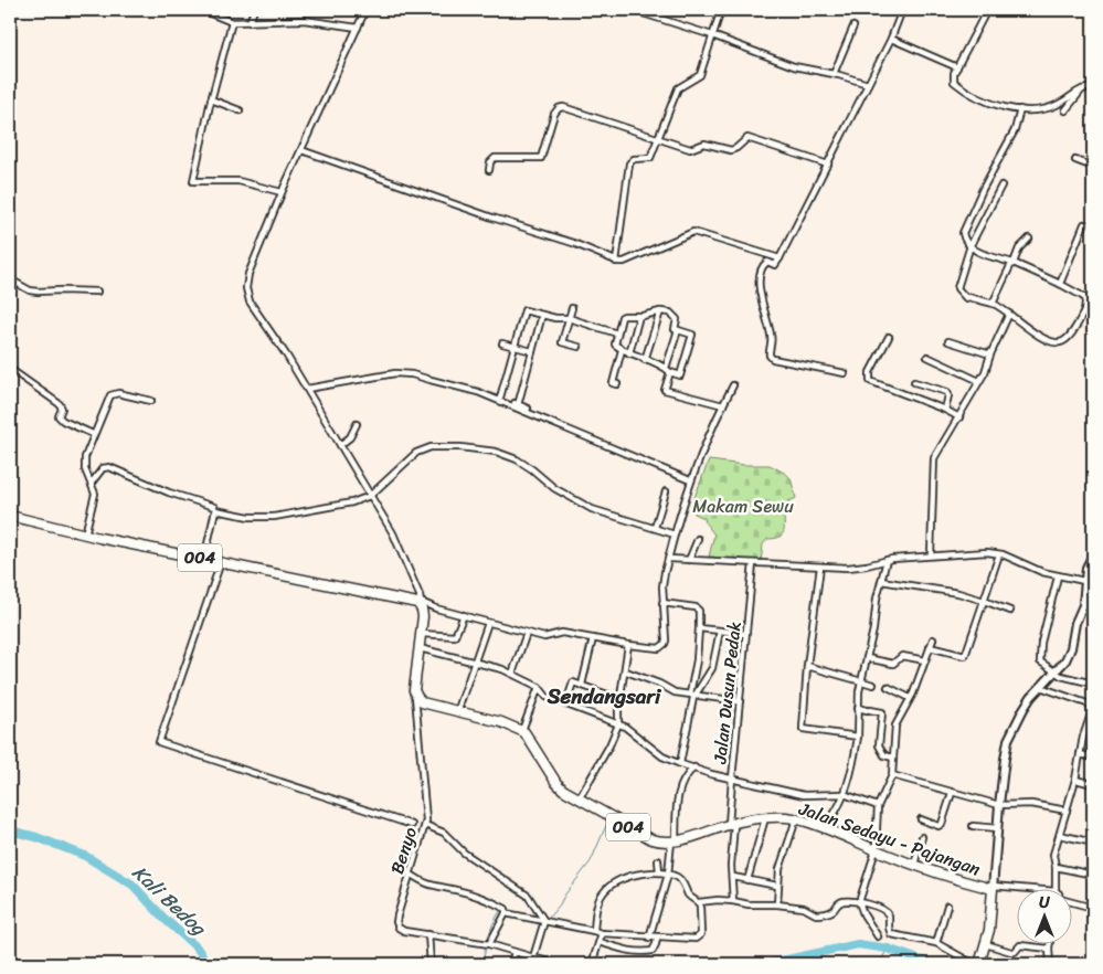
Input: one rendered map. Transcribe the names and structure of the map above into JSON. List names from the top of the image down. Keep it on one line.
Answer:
{"streets":{"main road":["004","Jalan Sedayu - Pajangan"],"street":["Jalan Dusun Pedak","Benyo"]},"crossings":[["Jalan Dusun Pedak","Jalan Sedayu - Pajangan"]],"districts":["Sendangsari"],"water":["Kali Bedog"],"parks":["Makam Sewu"],"north":"top"}
